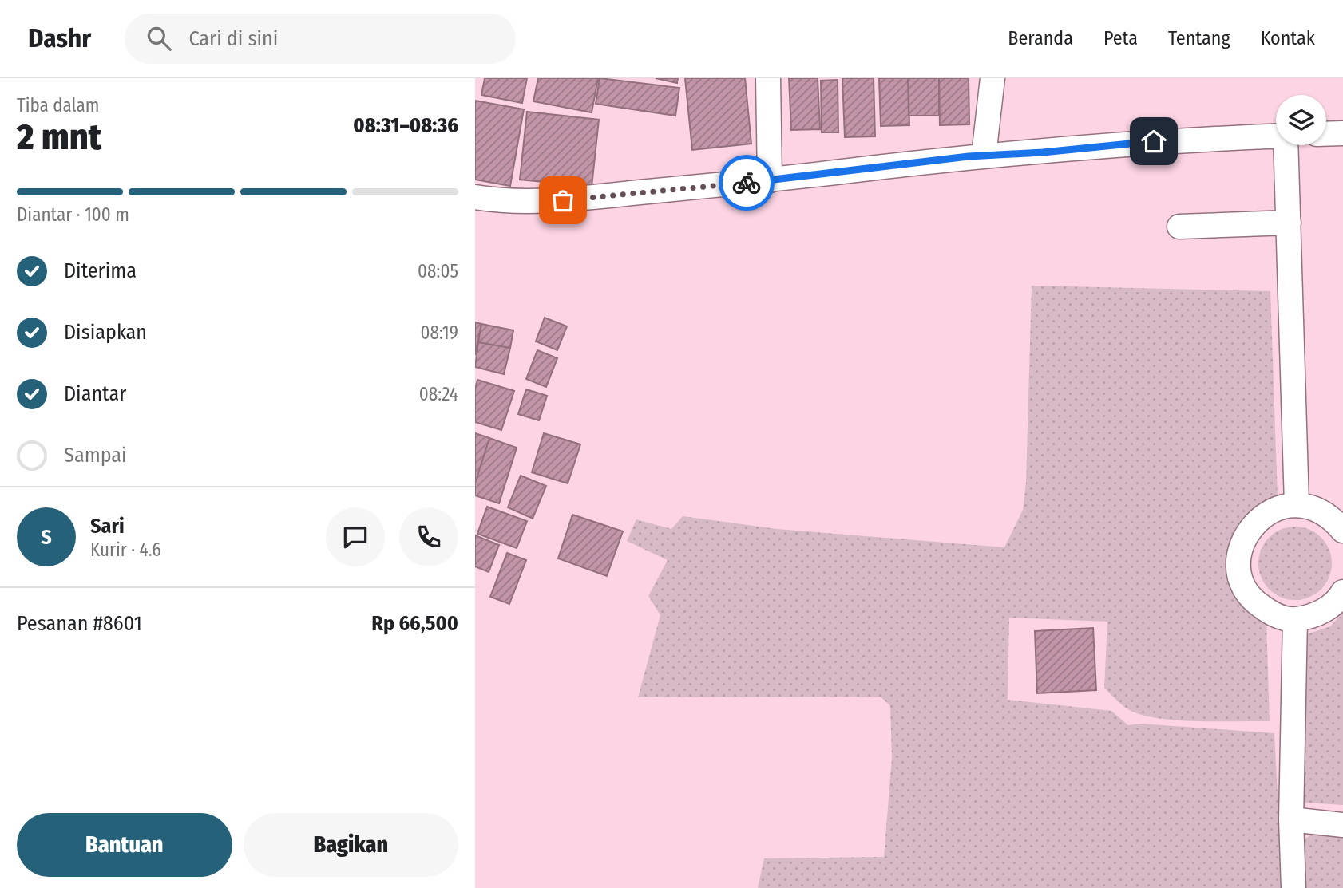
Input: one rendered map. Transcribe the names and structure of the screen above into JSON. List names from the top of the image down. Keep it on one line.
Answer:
{"page":{"header":"Dashr","search":"Cari di sini","nav":["Beranda","Peta","Tentang","Kontak"],"heading":["2 mnt","Tiba dalam","08:31–08:36"],"panel":["Sari","Kurir · 4.6","Pesanan #8601","Rp 66,500"],"bar":"Diantar · 100 m","list":[["Diterima","08:05"],["Disiapkan","08:19"],["Diantar","08:24"],"Sampai"],"round":"S","buttons":["Bantuan","Bagikan"]}}
